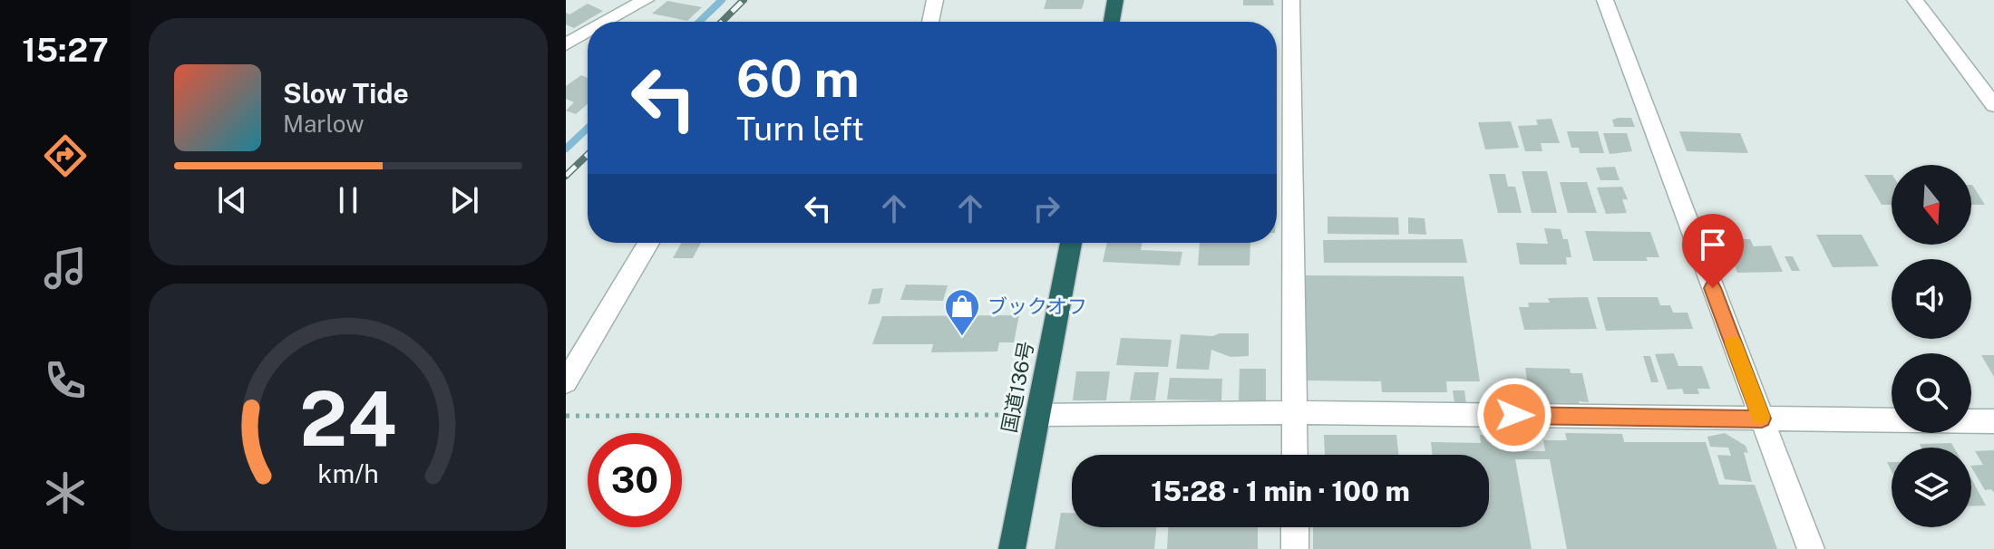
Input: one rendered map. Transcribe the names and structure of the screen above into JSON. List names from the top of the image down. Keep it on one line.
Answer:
{"streets":{"highway":["国道136号"]},"places":{"shop":["ブックオフ"]},"north":"bottom","page":{"tabs":"15:27","turn":["60 m","Turn left"],"song":["Slow Tide","Marlow"],"limit":"30","trip":"15:28 · 1 min · 100 m","gauge":["24","km/h"]}}
